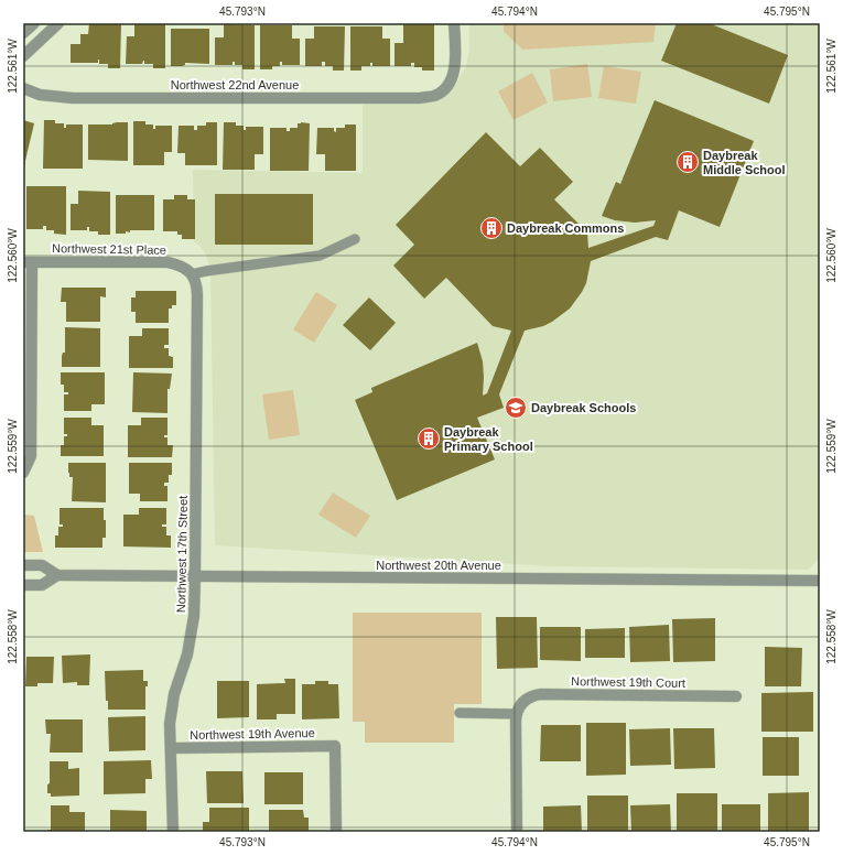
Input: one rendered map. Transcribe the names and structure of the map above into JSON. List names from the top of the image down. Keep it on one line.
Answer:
{"streets":{"street":["Northwest 22nd Avenue","Northwest 21st Place","Northwest 17th Street","Northwest 20th Avenue","Northwest 19th Court","Northwest 19th Avenue"]},"crossings":[["Northwest 21st Place","Northwest 17th Street"],["Northwest 17th Street","Northwest 20th Avenue"],["Northwest 17th Street","Northwest 19th Avenue"]],"places":{"building":["Daybreak Middle School","Daybreak Commons","Daybreak Primary School"],"school or university":["Daybreak Schools"]},"coordinates":["45.793°N","45.794°N","45.795°N","122.561°W","122.560°W","122.559°W","122.558°W"]}
